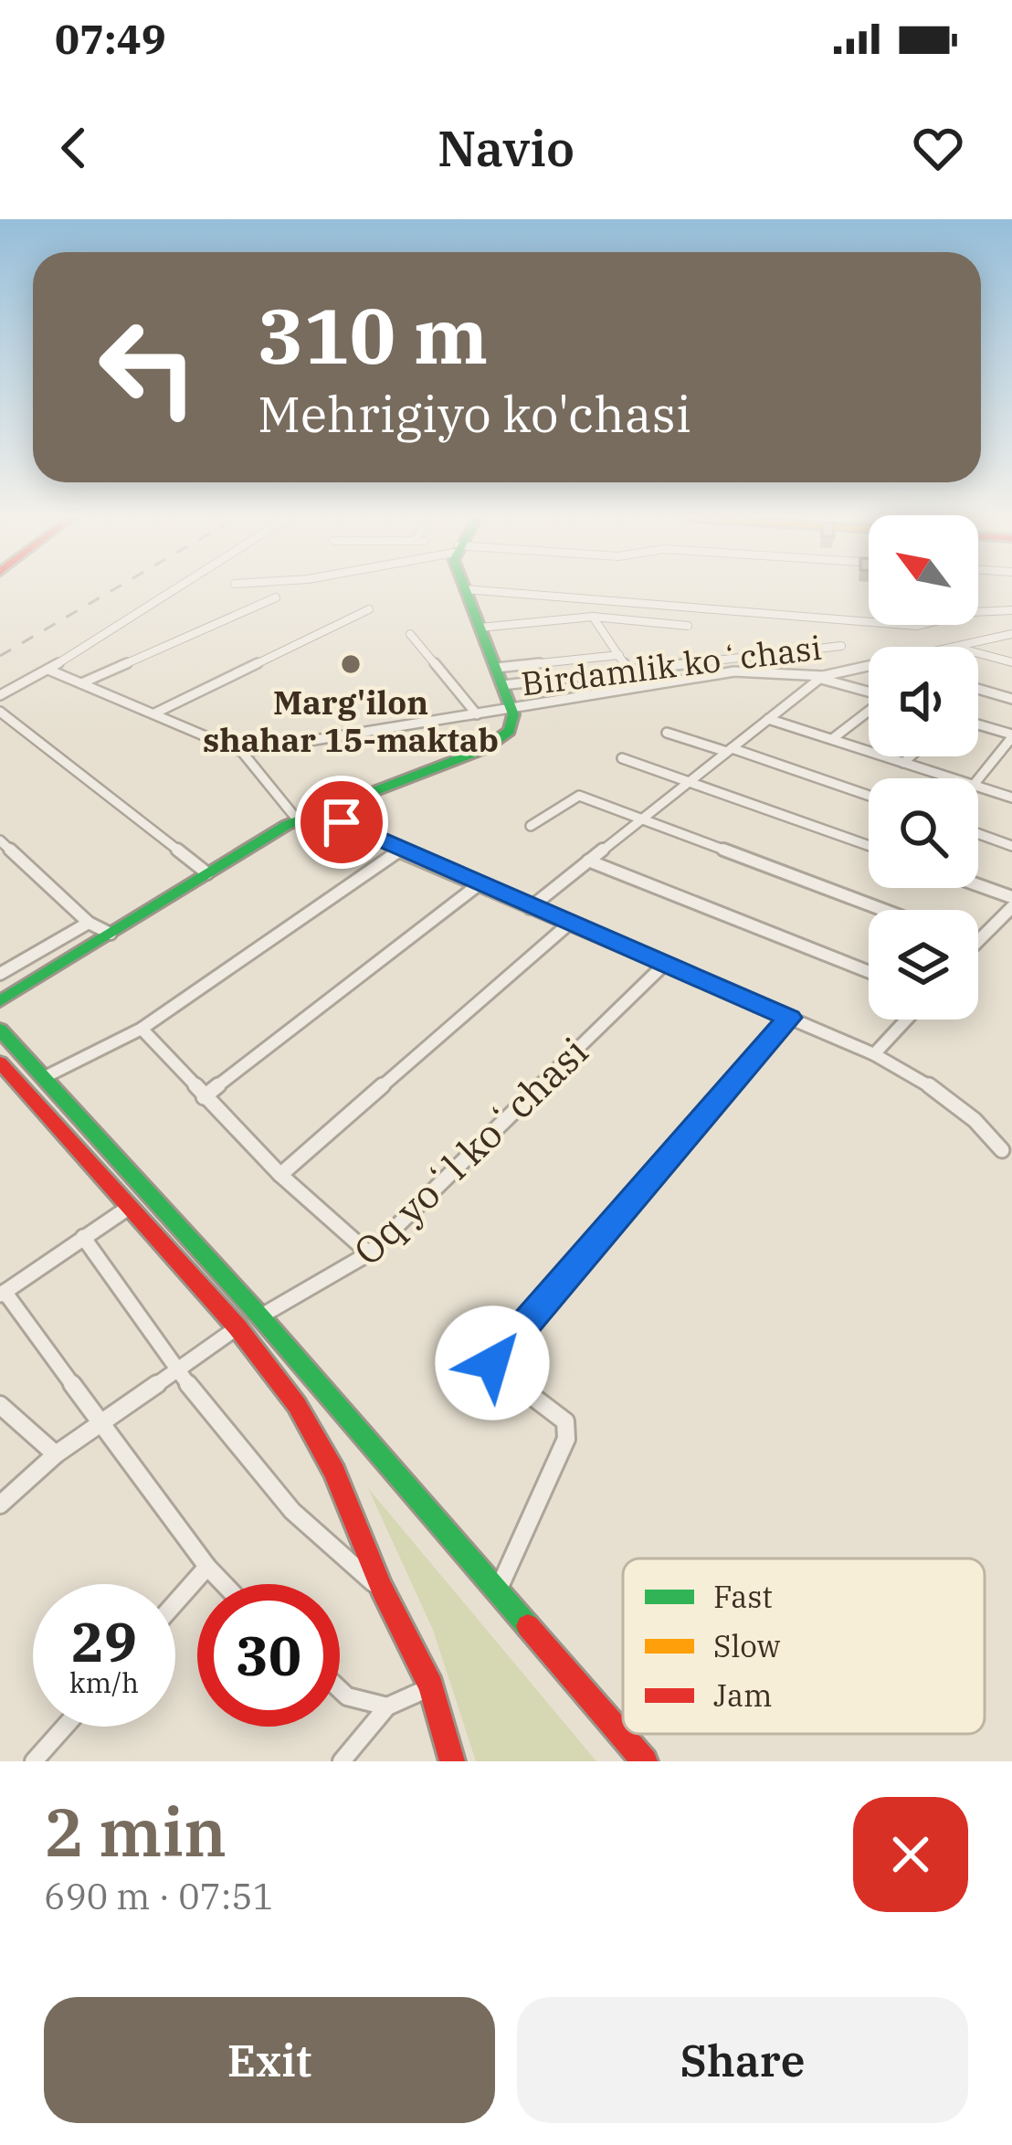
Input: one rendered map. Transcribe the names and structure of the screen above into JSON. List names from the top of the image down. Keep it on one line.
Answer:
{"streets":{"street":["Birdamlik koʻchasi","Oq yoʻl koʻchasi"]},"places":["Marg'ilon shahar 15-maktab"],"legend":["Fast","Slow","Jam"],"north":"top left","page":{"status":"07:49","header":"Navio","turn":["310 m","Mehrigiyo ko'chasi"],"speed":"29 km/h","limit":"30","heading":["2 min","690 m · 07:51"],"buttons":["Exit","Share"]}}
